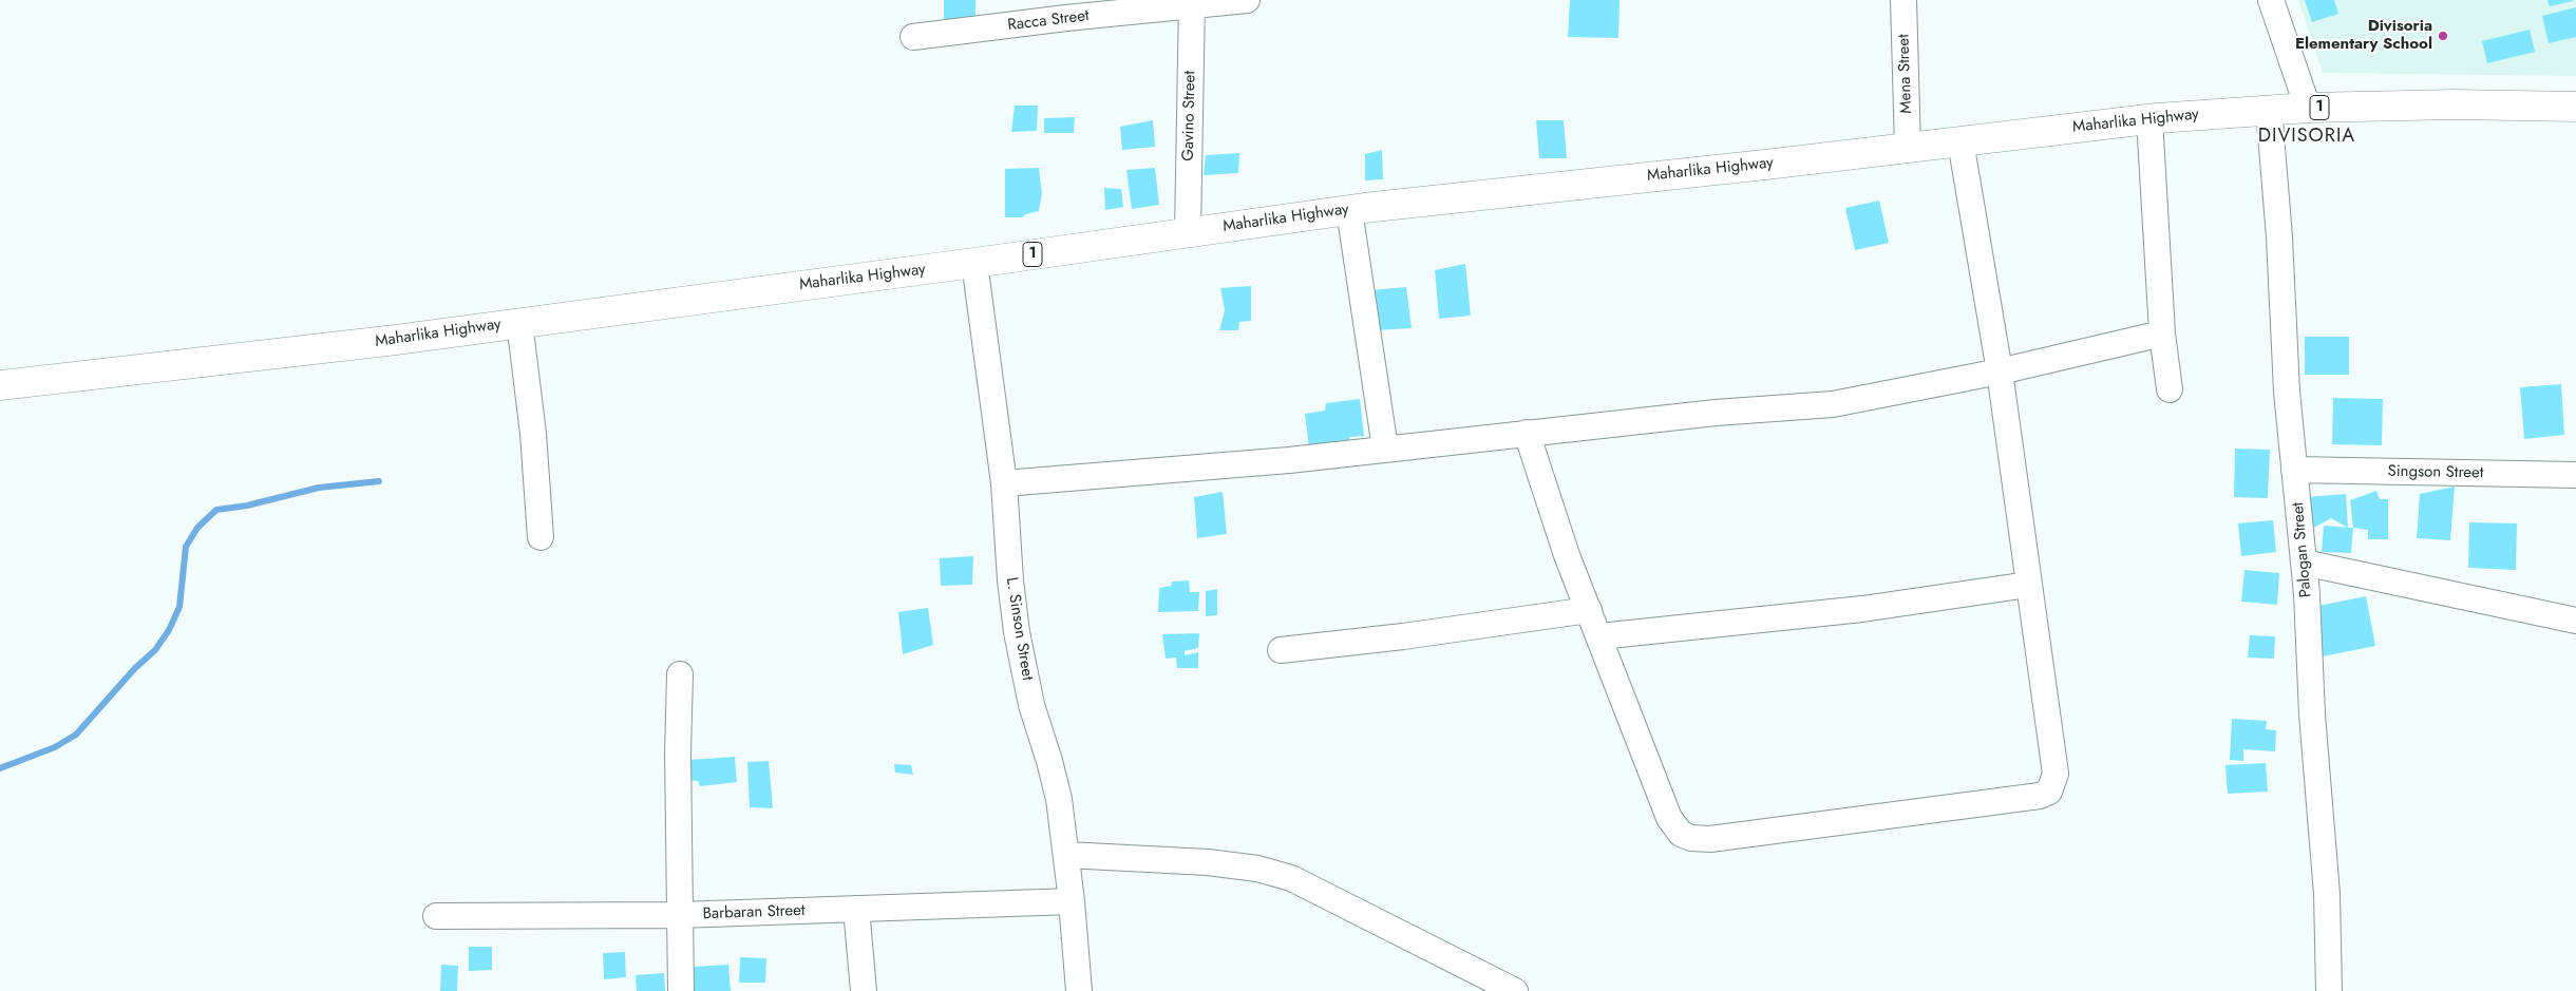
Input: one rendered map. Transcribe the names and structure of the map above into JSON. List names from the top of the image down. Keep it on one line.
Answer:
{"streets":{"highway":["1","Maharlika Highway"],"street":["Racca Street","Mena Street","Gavino Street","Singson Street","Palogan Street","L. Sinson Street","Barbaran Street"]},"crossings":[["Racca Street","Gavino Street"],["Mena Street","Maharlika Highway"],["Gavino Street","Maharlika Highway"],["Maharlika Highway","Palogan Street"],["Maharlika Highway","L. Sinson Street"],["Singson Street","Palogan Street"],["L. Sinson Street","Barbaran Street"]],"districts":["DIVISORIA"],"places":["Divisoria Elementary School"]}
